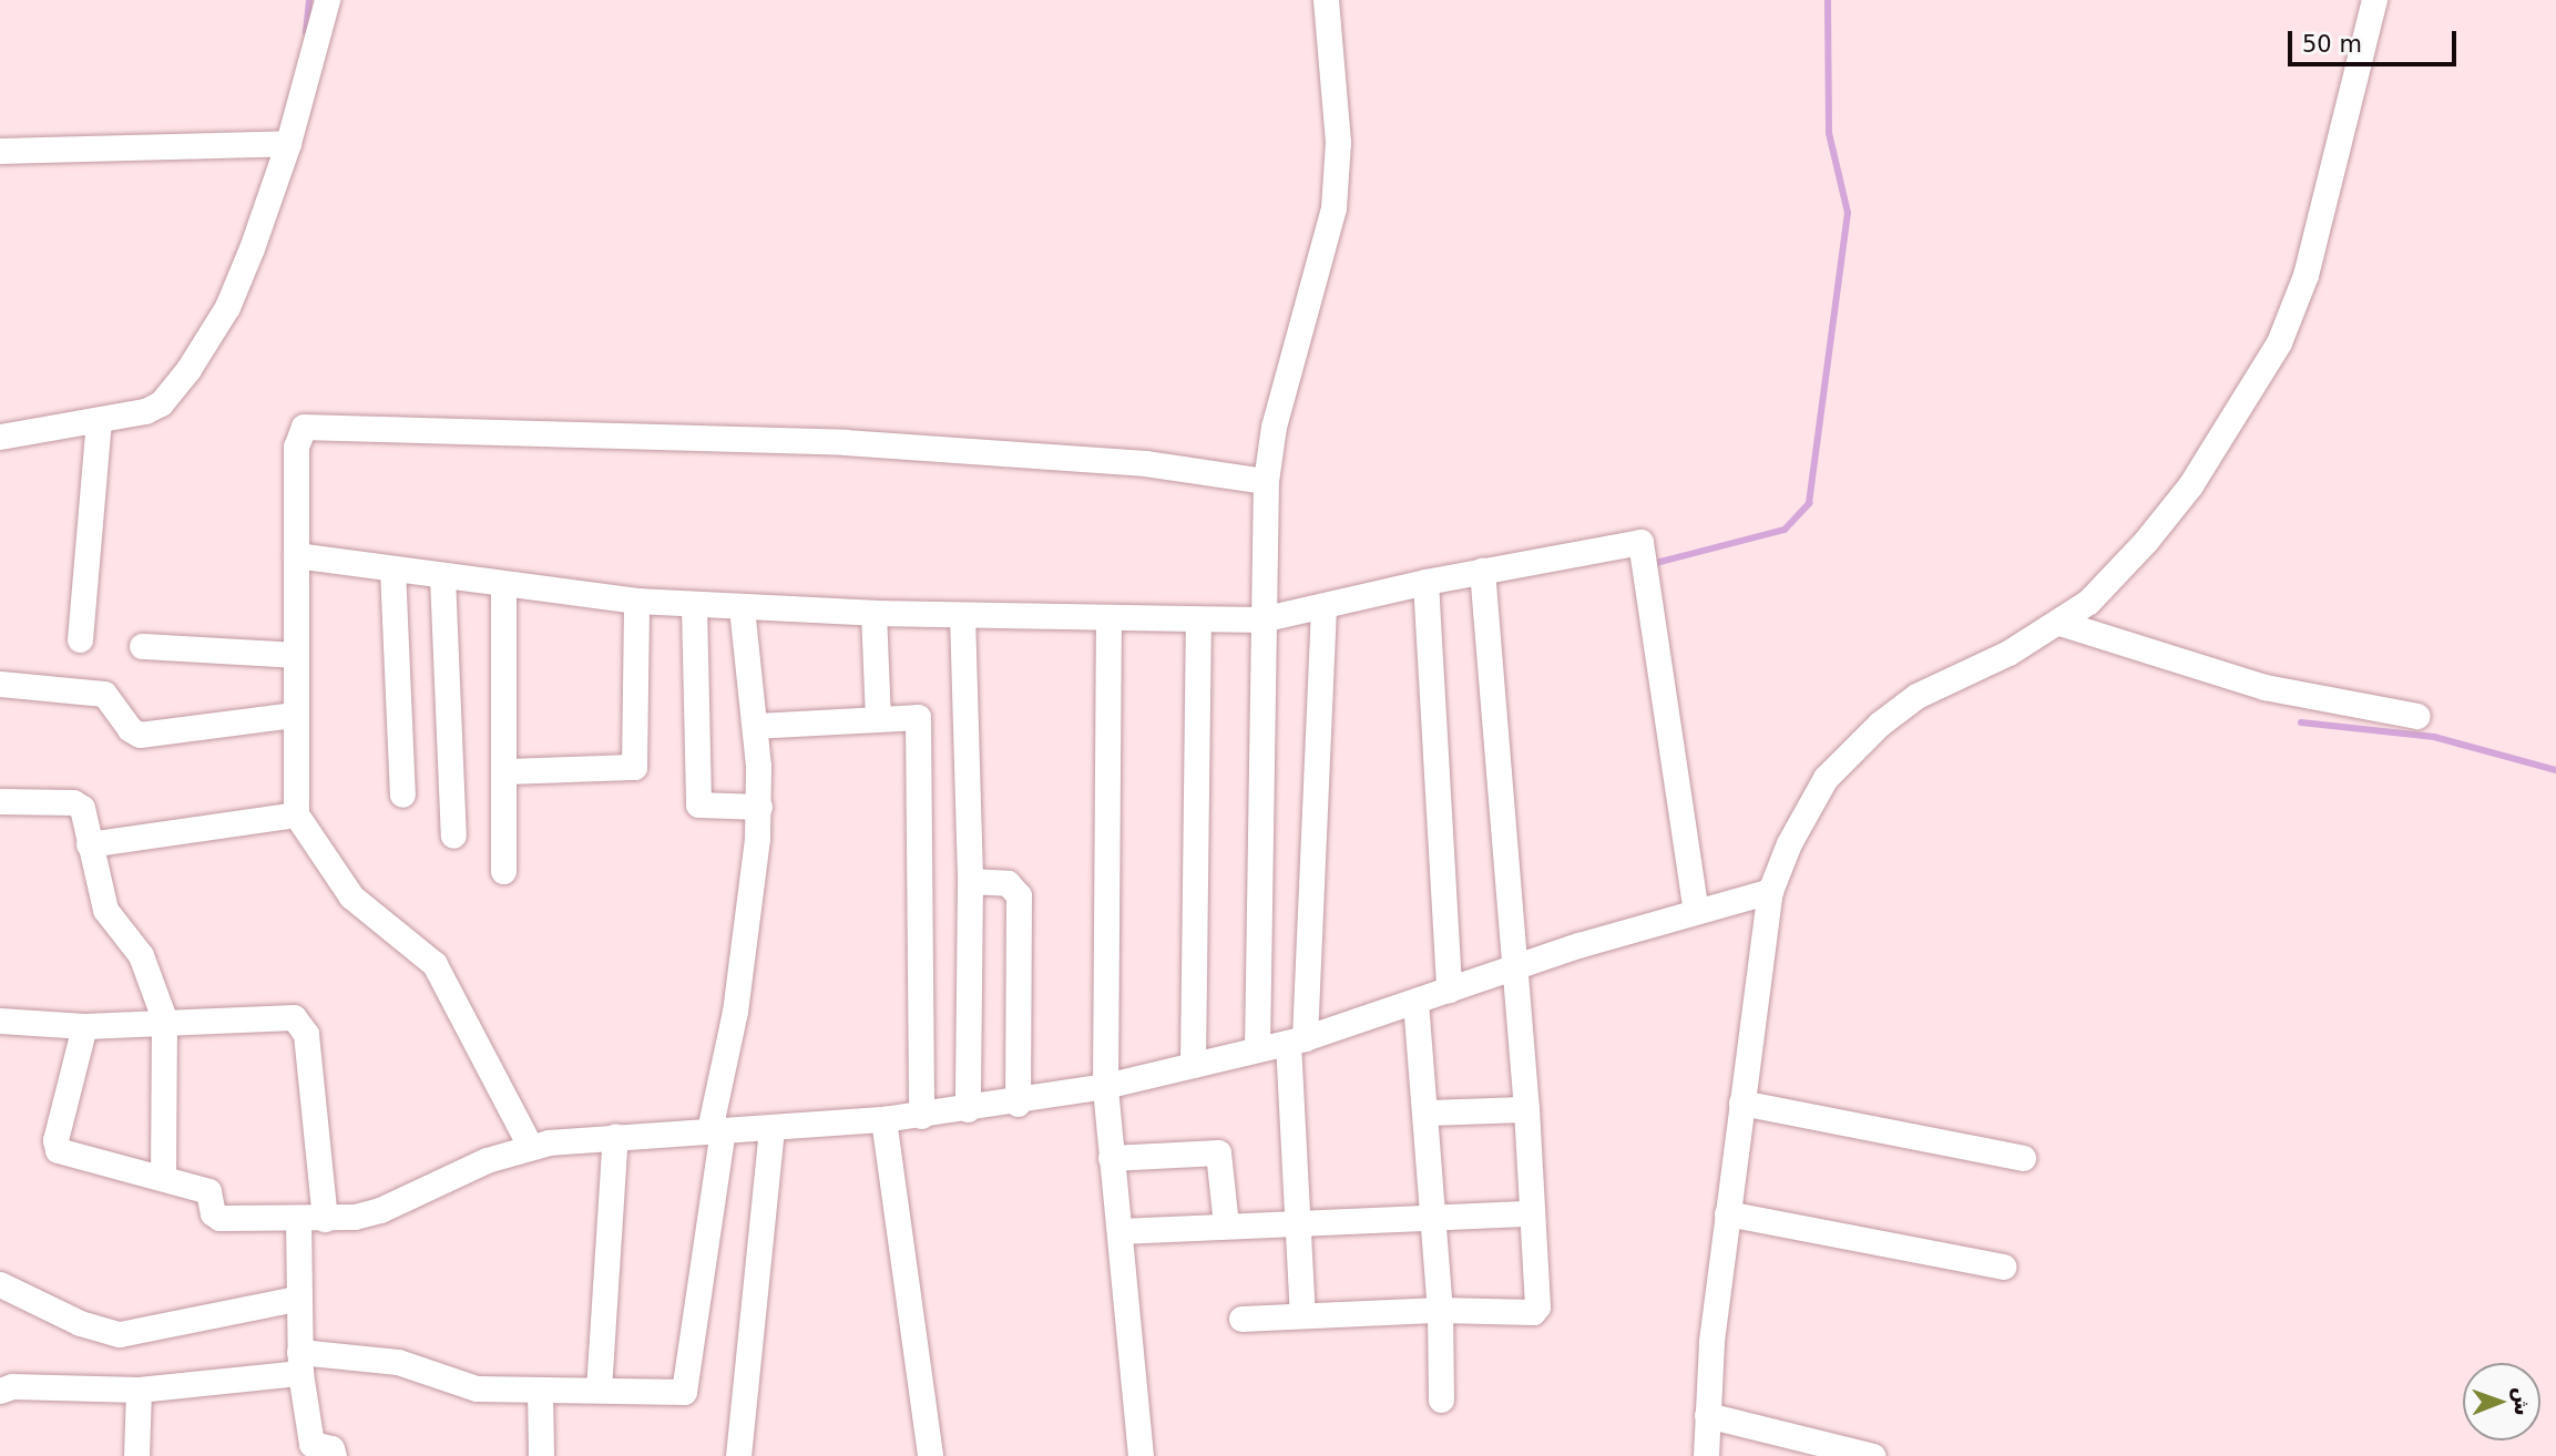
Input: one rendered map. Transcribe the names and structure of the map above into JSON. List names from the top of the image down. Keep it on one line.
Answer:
{"scale_bar":"50 m","north":"right"}
